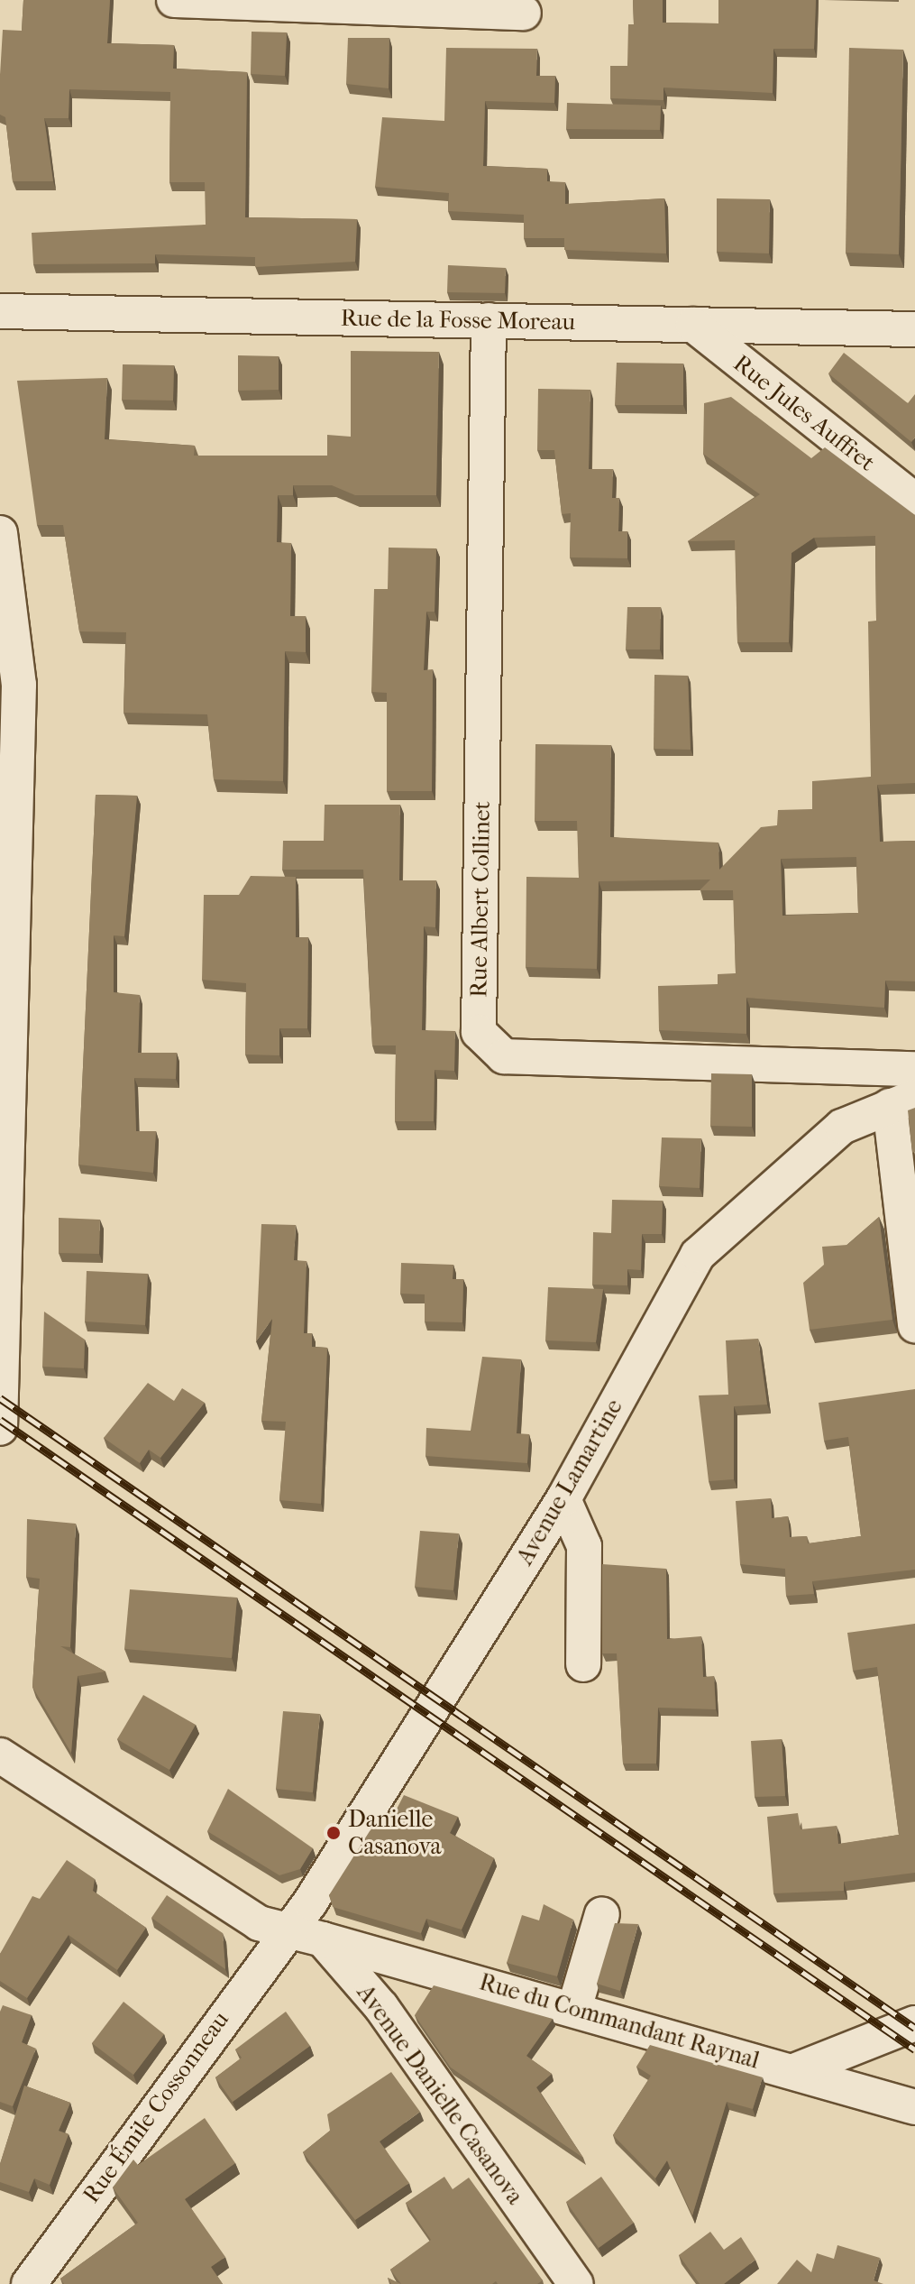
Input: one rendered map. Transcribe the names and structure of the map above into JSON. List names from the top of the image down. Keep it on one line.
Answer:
{"streets":{"street":["Rue de la Fosse Moreau","Rue Jules Auffret","Rue Albert Collinet","Avenue Lamartine","Rue du Commandant Raynal","Avenue Danielle Casanova","Rue Émile Cossonneau"]},"crossings":[["Rue de la Fosse Moreau","Rue Jules Auffret"],["Rue de la Fosse Moreau","Rue Albert Collinet"],["Avenue Lamartine","Rue Émile Cossonneau"],["Rue du Commandant Raynal","Avenue Danielle Casanova"]],"places":["Danielle Casanova"]}
